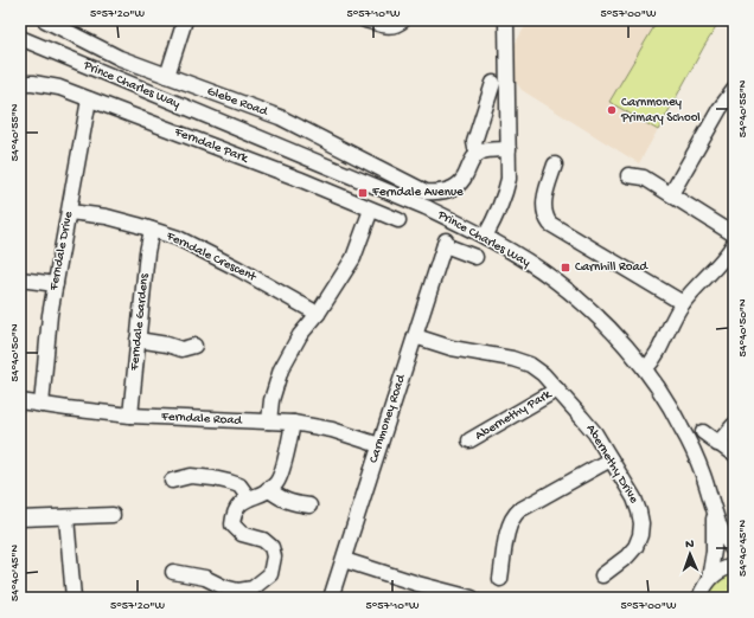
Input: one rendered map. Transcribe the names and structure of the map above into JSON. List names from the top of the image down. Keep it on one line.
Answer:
{"streets":{"street":["Prince Charles Way","Glebe Road","Ferndale Park","Ferndale Drive","Ferndale Crescent","Ferndale Gardens","Abernethy Park","Ferndale Road","Carnmoney Road","Abernethy Drive"]},"crossings":[["Ferndale Park","Ferndale Drive"],["Ferndale Drive","Ferndale Crescent"],["Ferndale Drive","Ferndale Road"],["Ferndale Crescent","Ferndale Gardens"],["Ferndale Gardens","Ferndale Road"],["Abernethy Park","Abernethy Drive"],["Ferndale Road","Carnmoney Road"],["Carnmoney Road","Abernethy Drive"]],"places":{"other":["Carnmoney Primary School"],"transit":["Ferndale Avenue","Carnhill Road"]},"north":"top","coordinates":["5°57'20\"W","5°57'10\"W","5°57'00\"W","54°40'55\"N","54°40'50\"N","54°40'45\"N"]}
